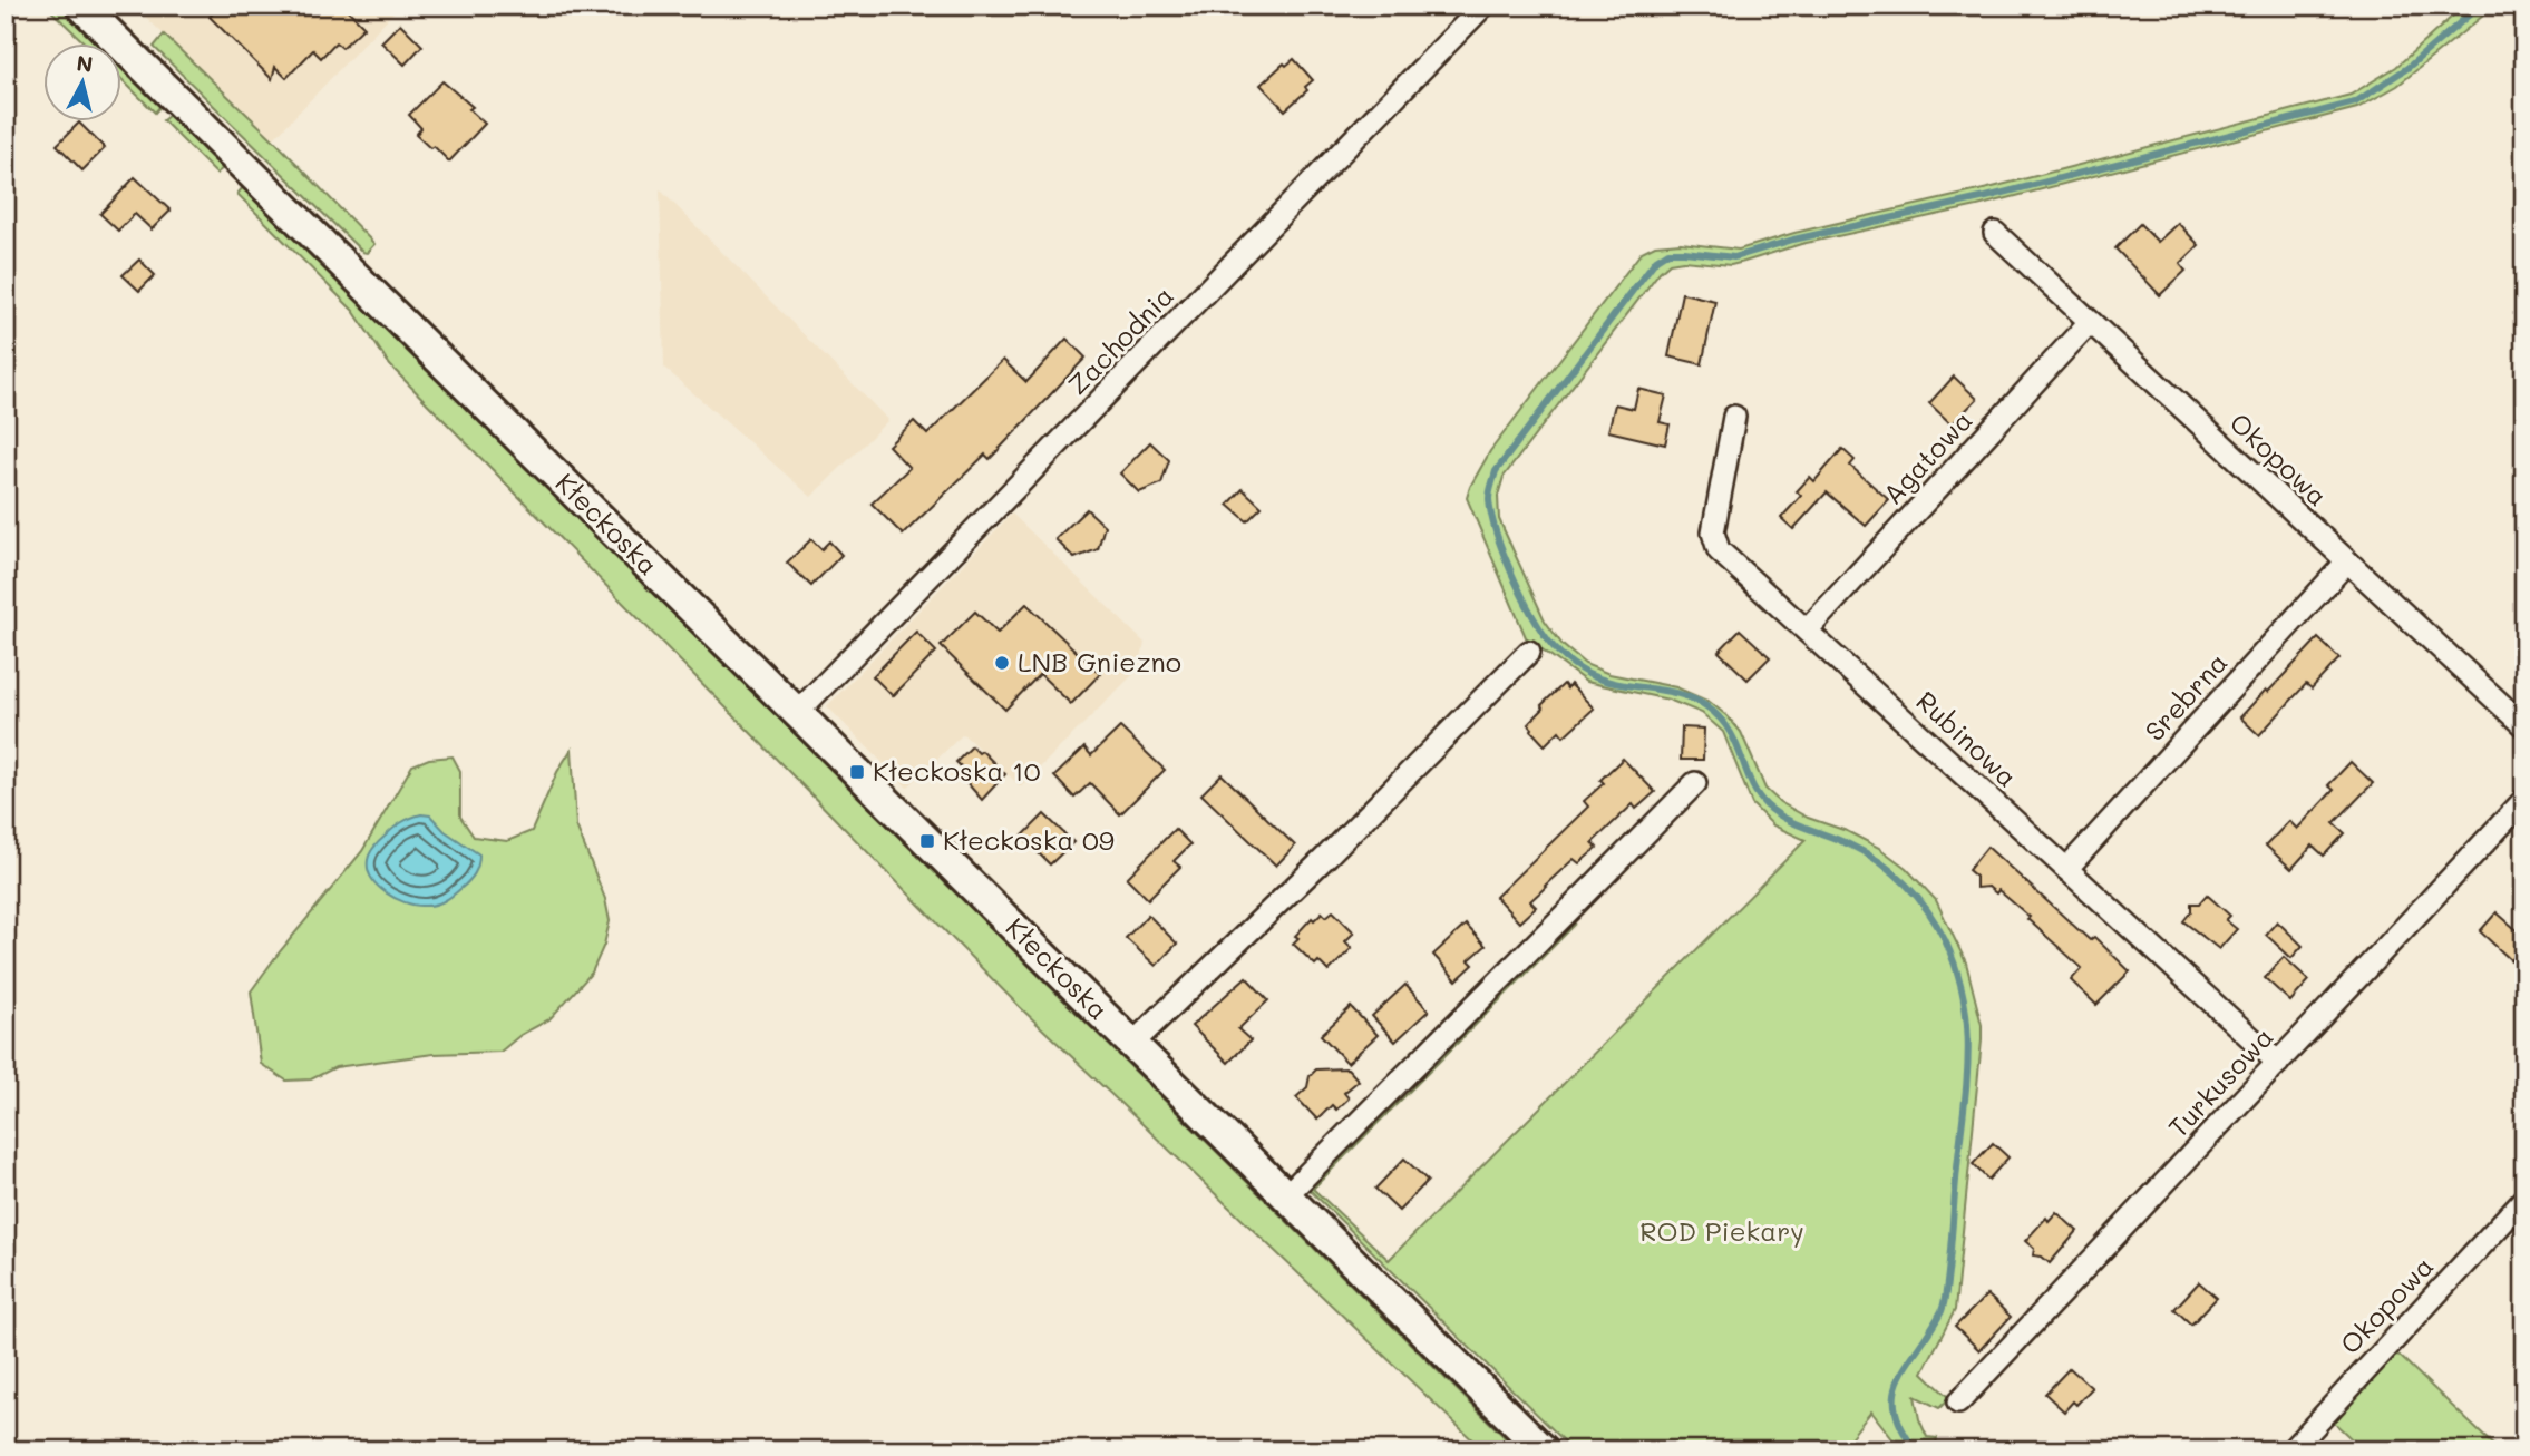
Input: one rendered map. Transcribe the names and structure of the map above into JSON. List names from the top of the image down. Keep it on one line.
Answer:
{"streets":{"main road":["Kłeckoska"],"street":["Zachodnia","Agatowa","Okopowa","Srebrna","Rubinowa","Turkusowa"]},"crossings":[["Zachodnia","Kłeckoska"],["Agatowa","Okopowa"],["Agatowa","Rubinowa"],["Okopowa","Srebrna"],["Srebrna","Rubinowa"],["Rubinowa","Turkusowa"]],"parks":["ROD Piekary"],"places":{"other":["LNB Gniezno"],"transit":["Kłeckoska 10","Kłeckoska 09"]},"north":"top"}
